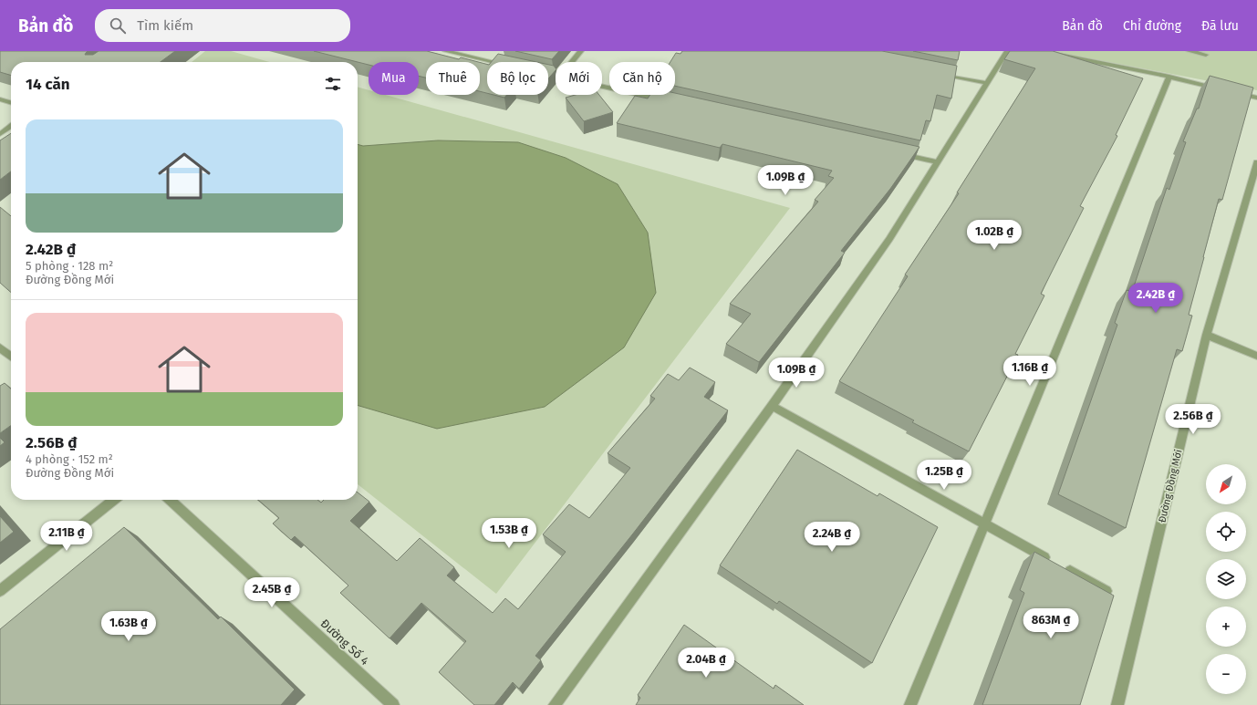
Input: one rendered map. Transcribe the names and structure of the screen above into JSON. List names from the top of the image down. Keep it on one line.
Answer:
{"streets":{"street":["Đường Đồng Mới","Đường Số 4"]},"north":"bottom left","page":{"header":"Bản đồ","search":"Tìm kiếm","nav":["Bản đồ","Chỉ đường","Đã lưu"],"chip":["Mua","Thuê","Bộ lọc","Mới","Căn hộ"],"heading":"14 căn","list":[{"name":"2.42B ₫","note":"5 phòng · 128 m² · Đường Đồng Mới"},{"name":"2.56B ₫","note":"4 phòng · 152 m² · Đường Đồng Mới"}],"price":["1.09B ₫","1.02B ₫","2.42B ₫","1.16B ₫","1.09B ₫","2.56B ₫","1.25B ₫","1.53B ₫","2.11B ₫","2.24B ₫","2.45B ₫","863M ₫","1.63B ₫","2.04B ₫"],"map_buttons":["+","−"]}}
